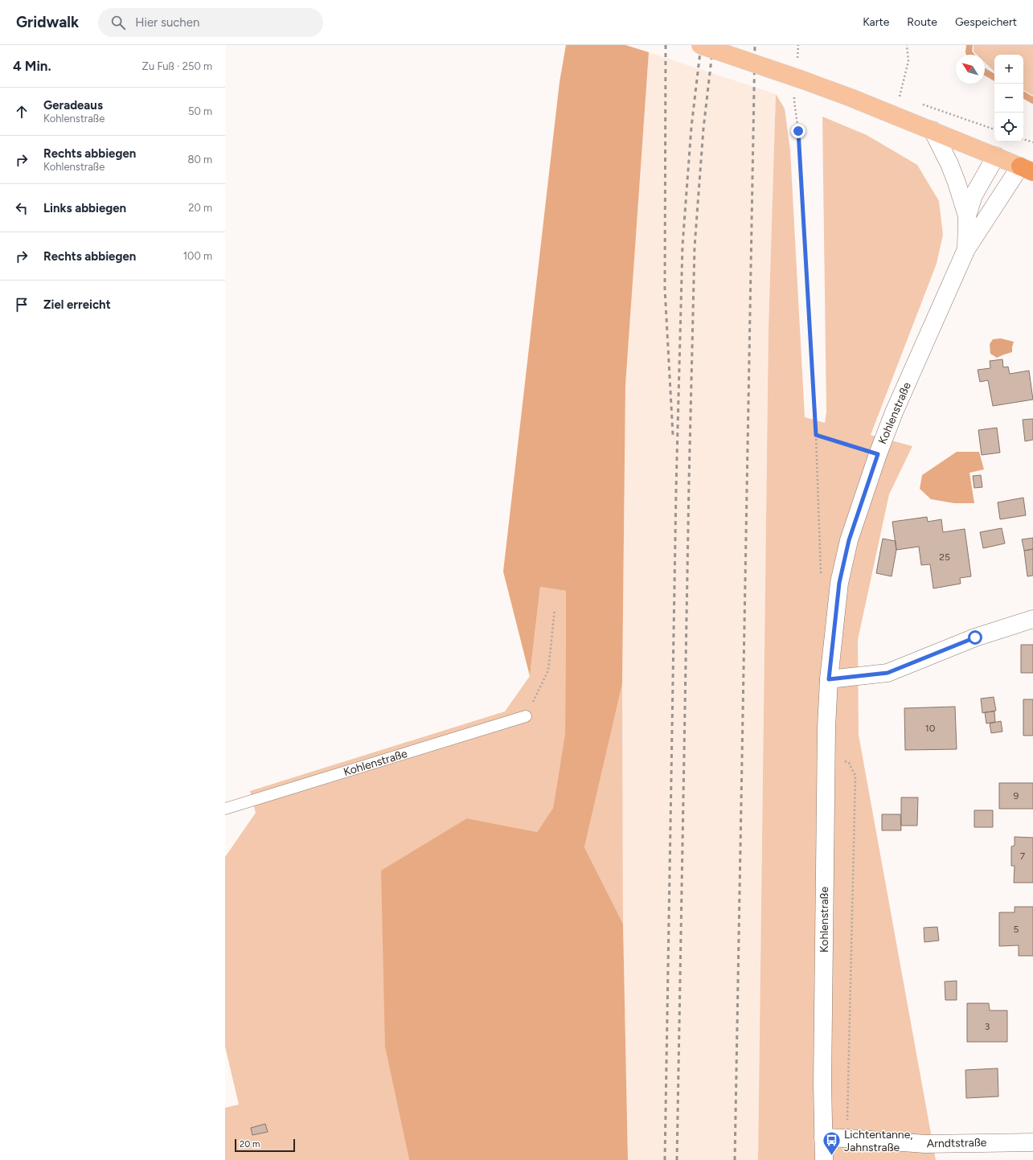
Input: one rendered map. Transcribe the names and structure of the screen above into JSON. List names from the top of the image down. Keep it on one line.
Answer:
{"streets":{"street":["Kohlenstraße","Arndtstraße"]},"crossings":[["Kohlenstraße","Arndtstraße"]],"places":{"bus stop":["Lichtentanne, Jahnstraße"]},"house_numbers":["25","10","9","7","5","3"],"scale_bar":"20 m","north":"top left","page":{"header":"Gridwalk","search":"Hier suchen","nav":["Karte","Route","Gespeichert"],"heading":["4 Min.","Zu Fuß · 250 m"],"map_buttons":["+","−"],"list":[["Geradeaus","Kohlenstraße","50 m"],["Rechts abbiegen","Kohlenstraße","80 m"],["Links abbiegen","20 m"],["Rechts abbiegen","100 m"],"Ziel erreicht"],"scale":"20 m"}}
